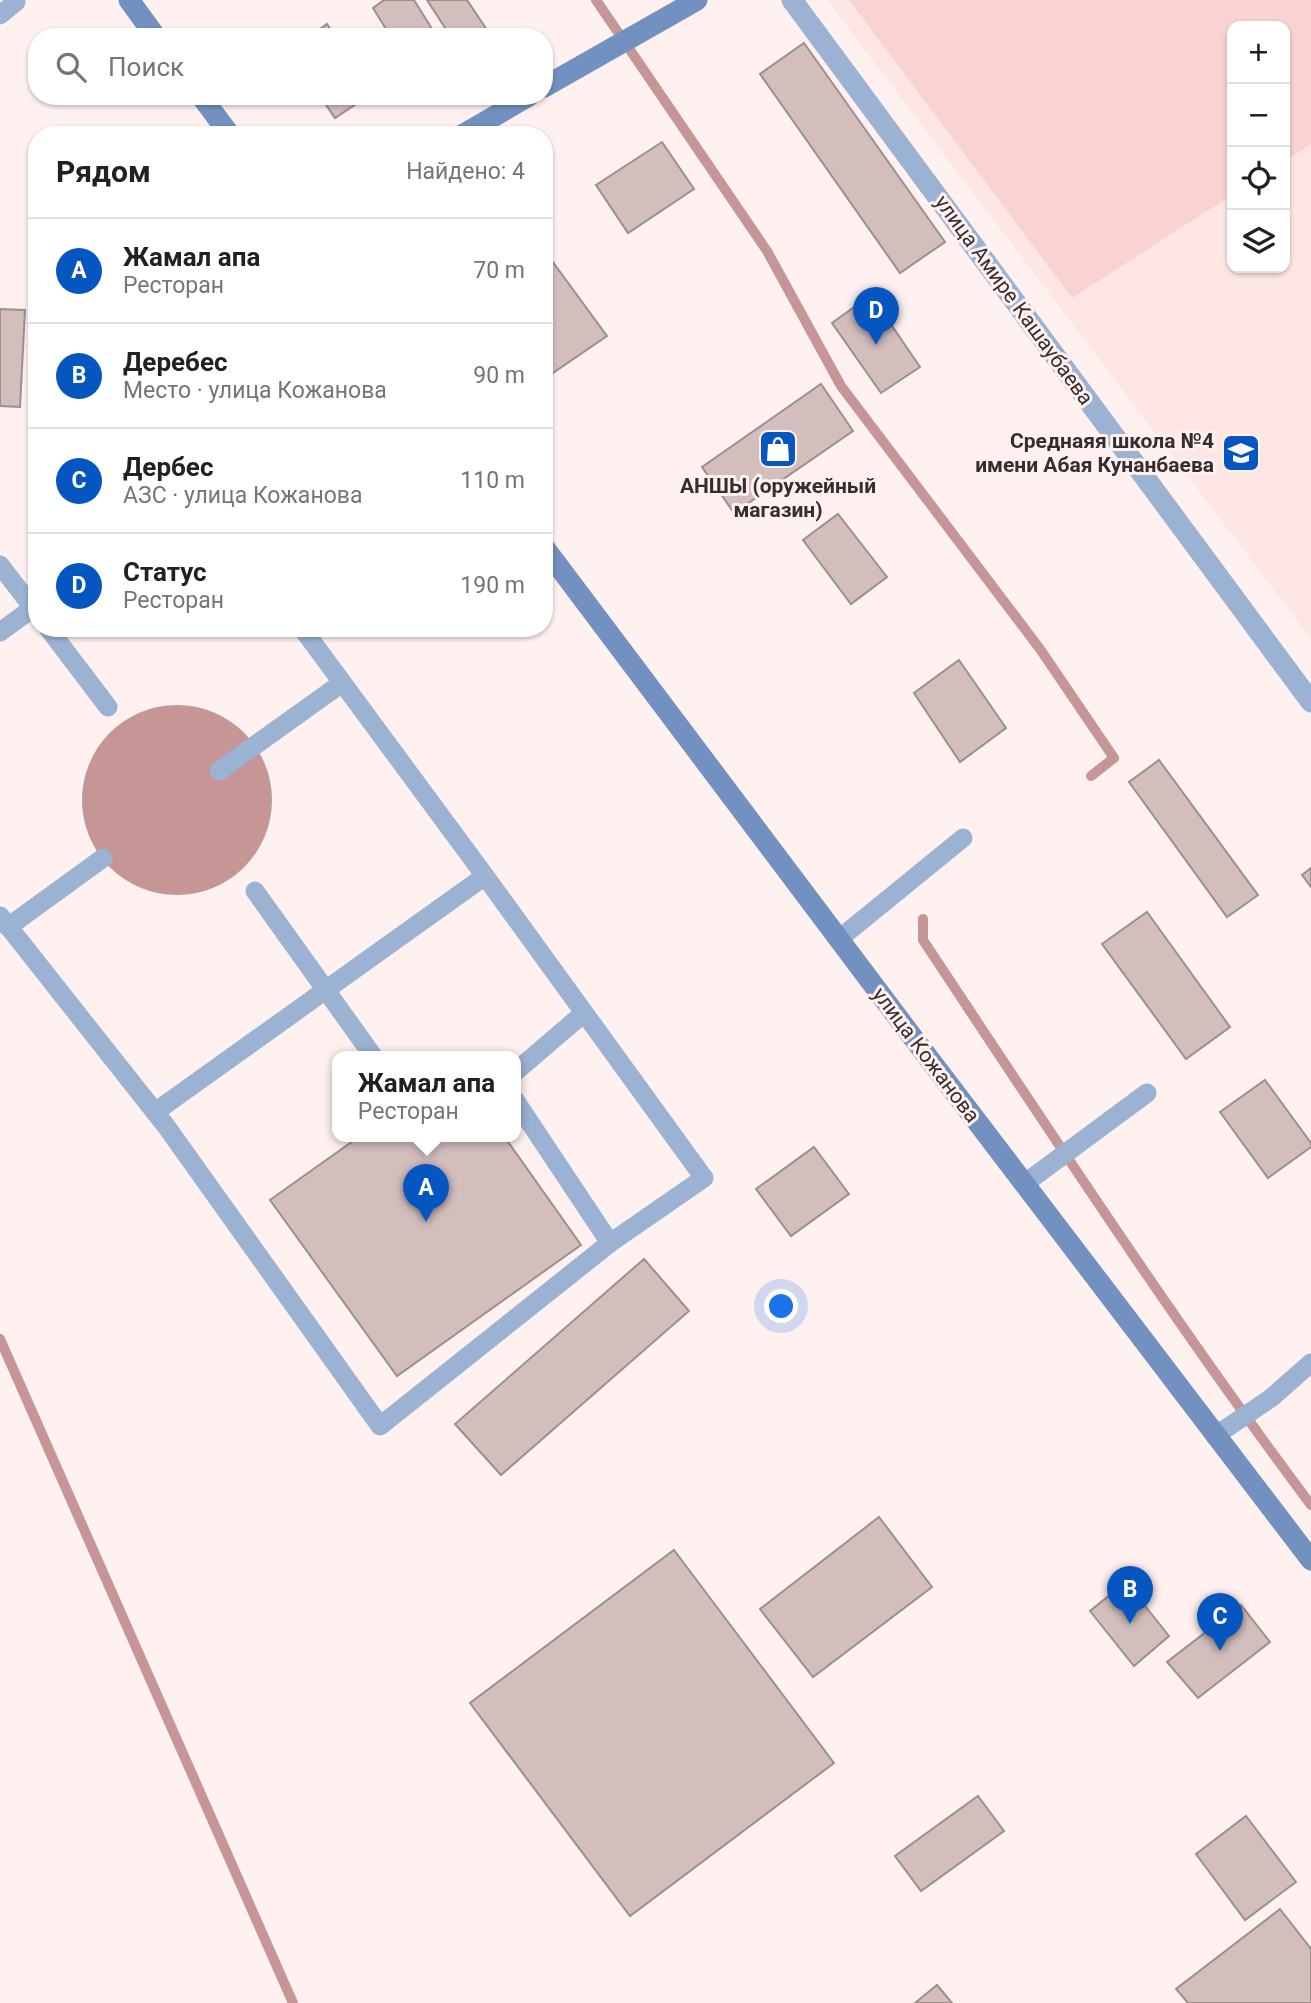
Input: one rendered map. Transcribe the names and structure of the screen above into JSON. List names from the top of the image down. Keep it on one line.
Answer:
{"streets":{"main road":["улица Кожанова"],"street":["улица Амире Кашаубаева"]},"places":{"shop":["АНШЫ (оружейный магазин)"],"school or university":["Среднаяя школа №4 имени Абая Кунанбаева"]},"page":{"map_buttons":["+","−"],"search":"Поиск","heading":["Рядом","Найдено: 4"],"list":[{"mark":"A","name":"Жамал апа","note":"Ресторан","value":"70 m"},{"mark":"B","name":"Деребес","note":"Место · улица Кожанова","value":"90 m"},{"mark":"C","name":"Дербес","note":"АЗС · улица Кожанова","value":"110 m"},{"mark":"D","name":"Статус","note":"Ресторан","value":"190 m"}],"pins":["D","A","B","C"],"popup":["Жамал апа","Ресторан"]}}
